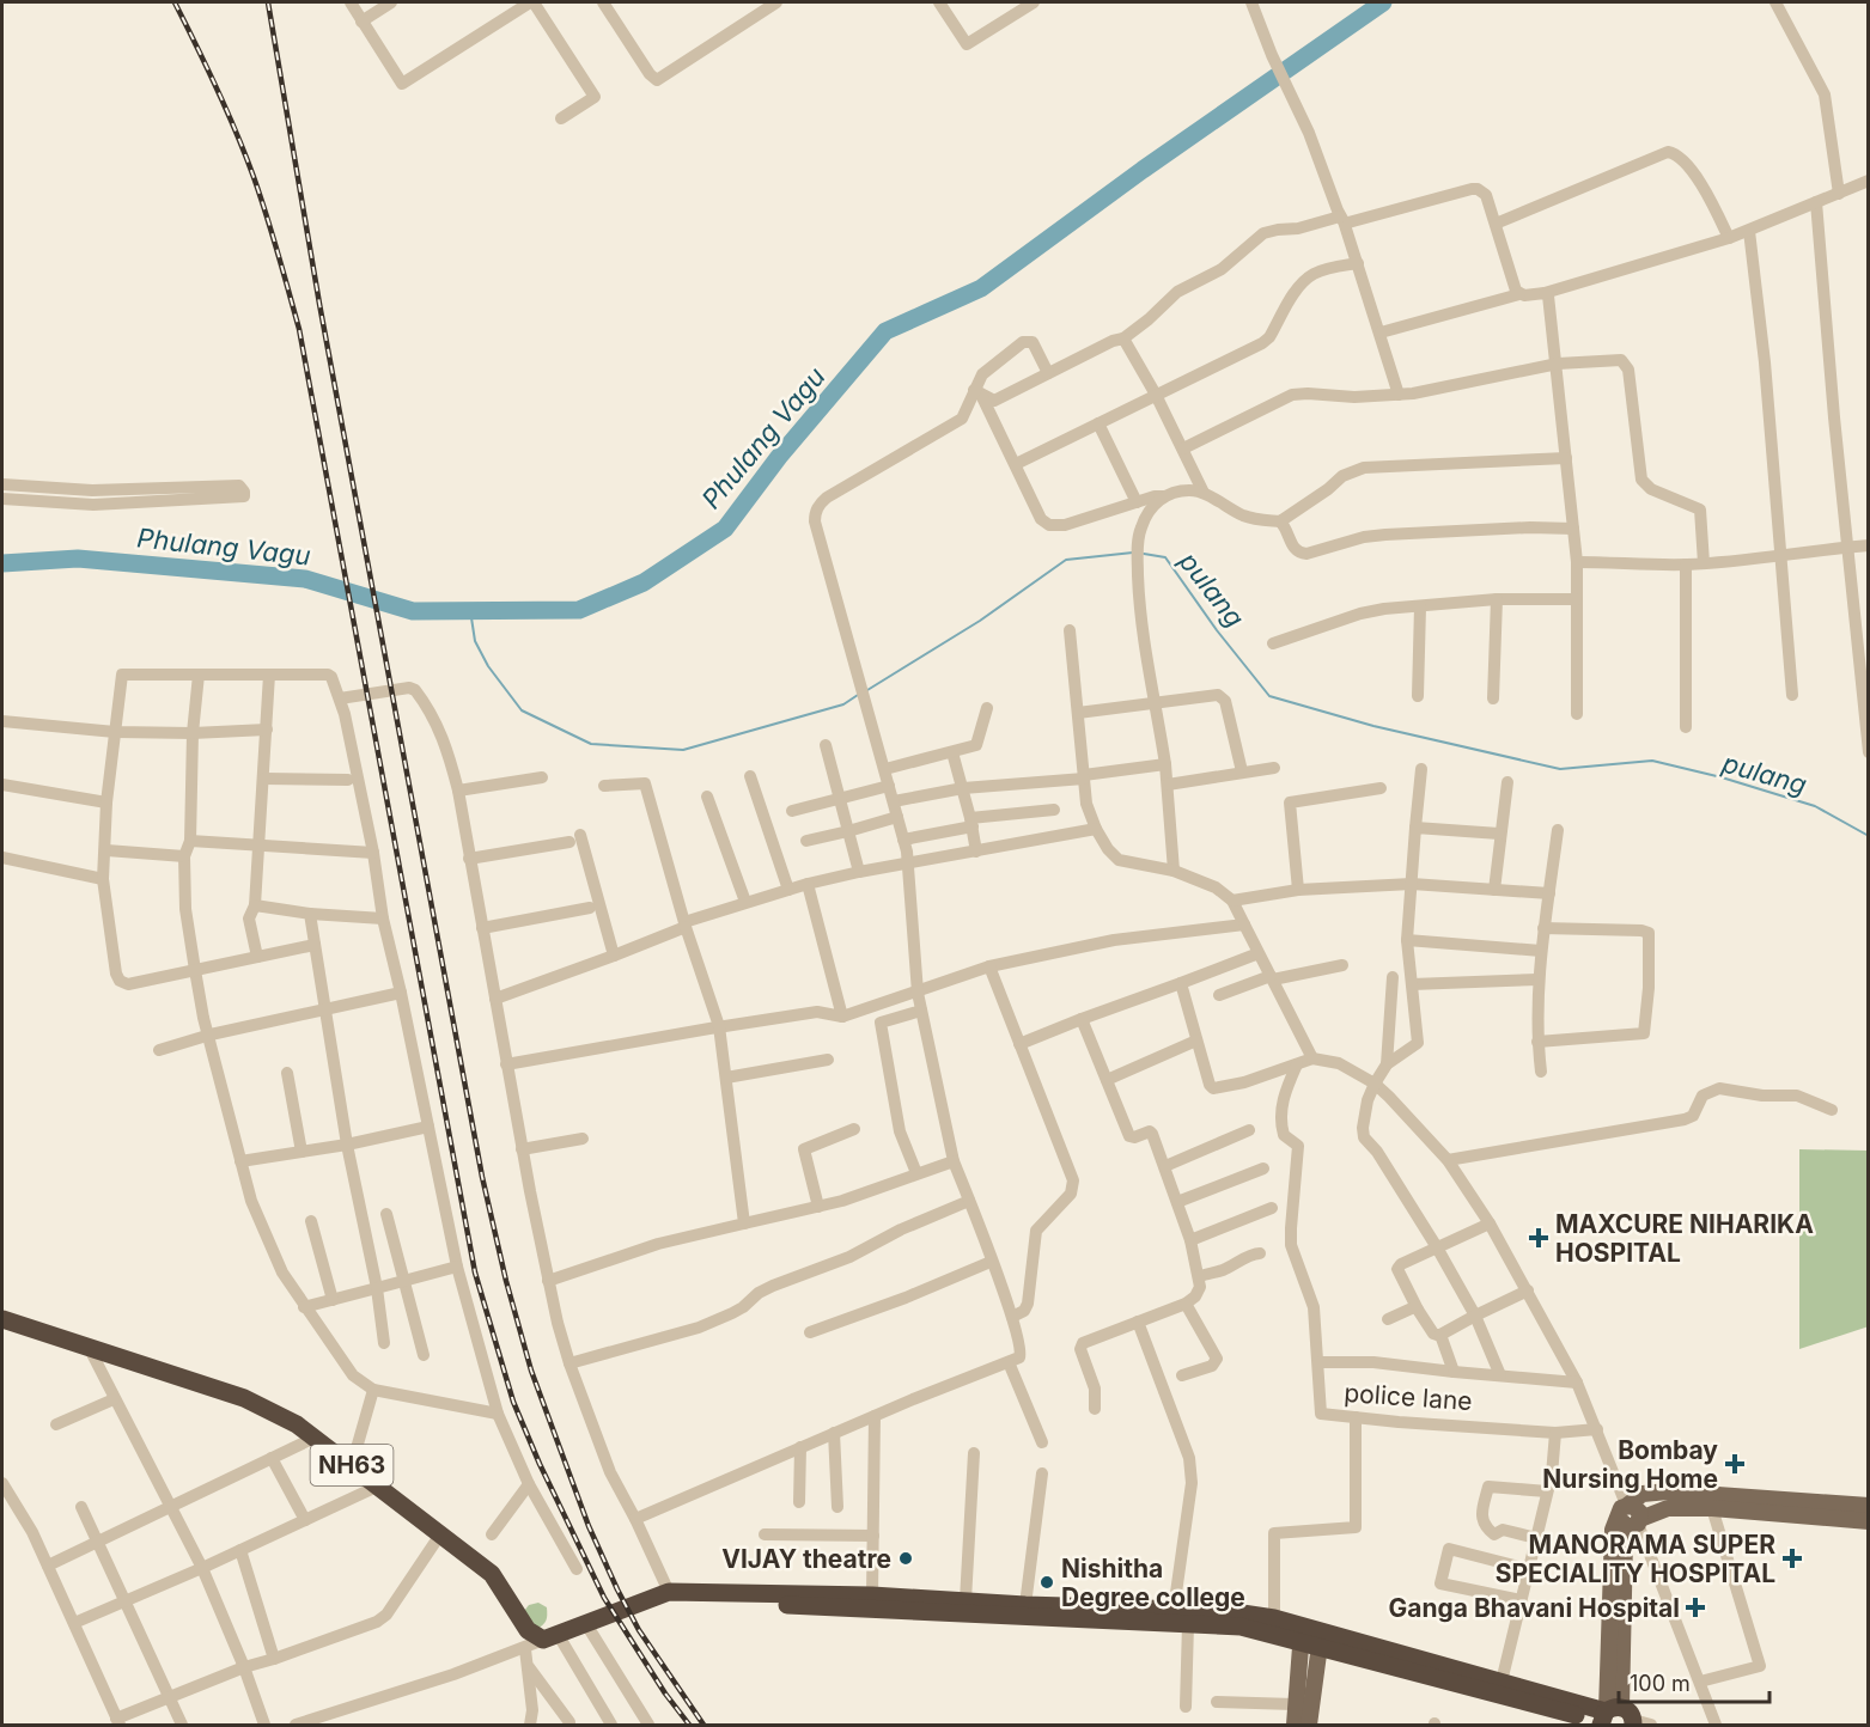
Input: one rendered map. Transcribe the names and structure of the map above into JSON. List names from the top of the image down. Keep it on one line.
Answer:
{"streets":{"highway":["NH63"],"street":["police lane"]},"water":["Phulang Vagu","pulang"],"places":{"health":["MAXCURE NIHARIKA HOSPITAL","Bombay Nursing Home","MANORAMA SUPER SPECIALITY HOSPITAL","Ganga Bhavani Hospital"],"other":["VIJAY theatre","Nishitha Degree college"]},"scale_bar":"100 m"}
